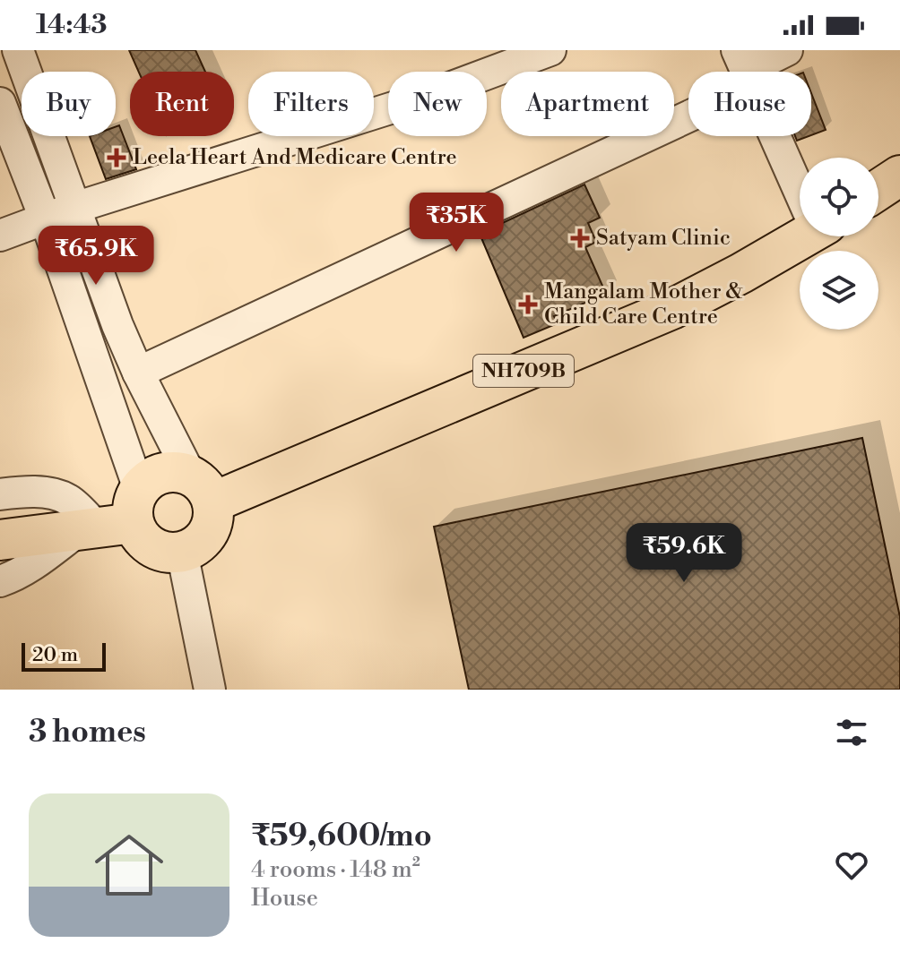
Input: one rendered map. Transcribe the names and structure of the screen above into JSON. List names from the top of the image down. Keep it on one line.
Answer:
{"streets":{"highway":["NH709B"]},"places":{"health":["Leela Heart And Medicare Centre","Satyam Clinic","Mangalam Mother & Child Care Centre"]},"scale_bar":"20 m","page":{"status":"14:43","chip":["Buy","Rent","Filters","New","Apartment","House"],"price":["₹35K","₹65.9K","₹59.6K"],"scale":"20 m","heading":"3 homes","list":[{"name":"₹59,600/mo","note":"4 rooms · 148 m² · House"}]}}
